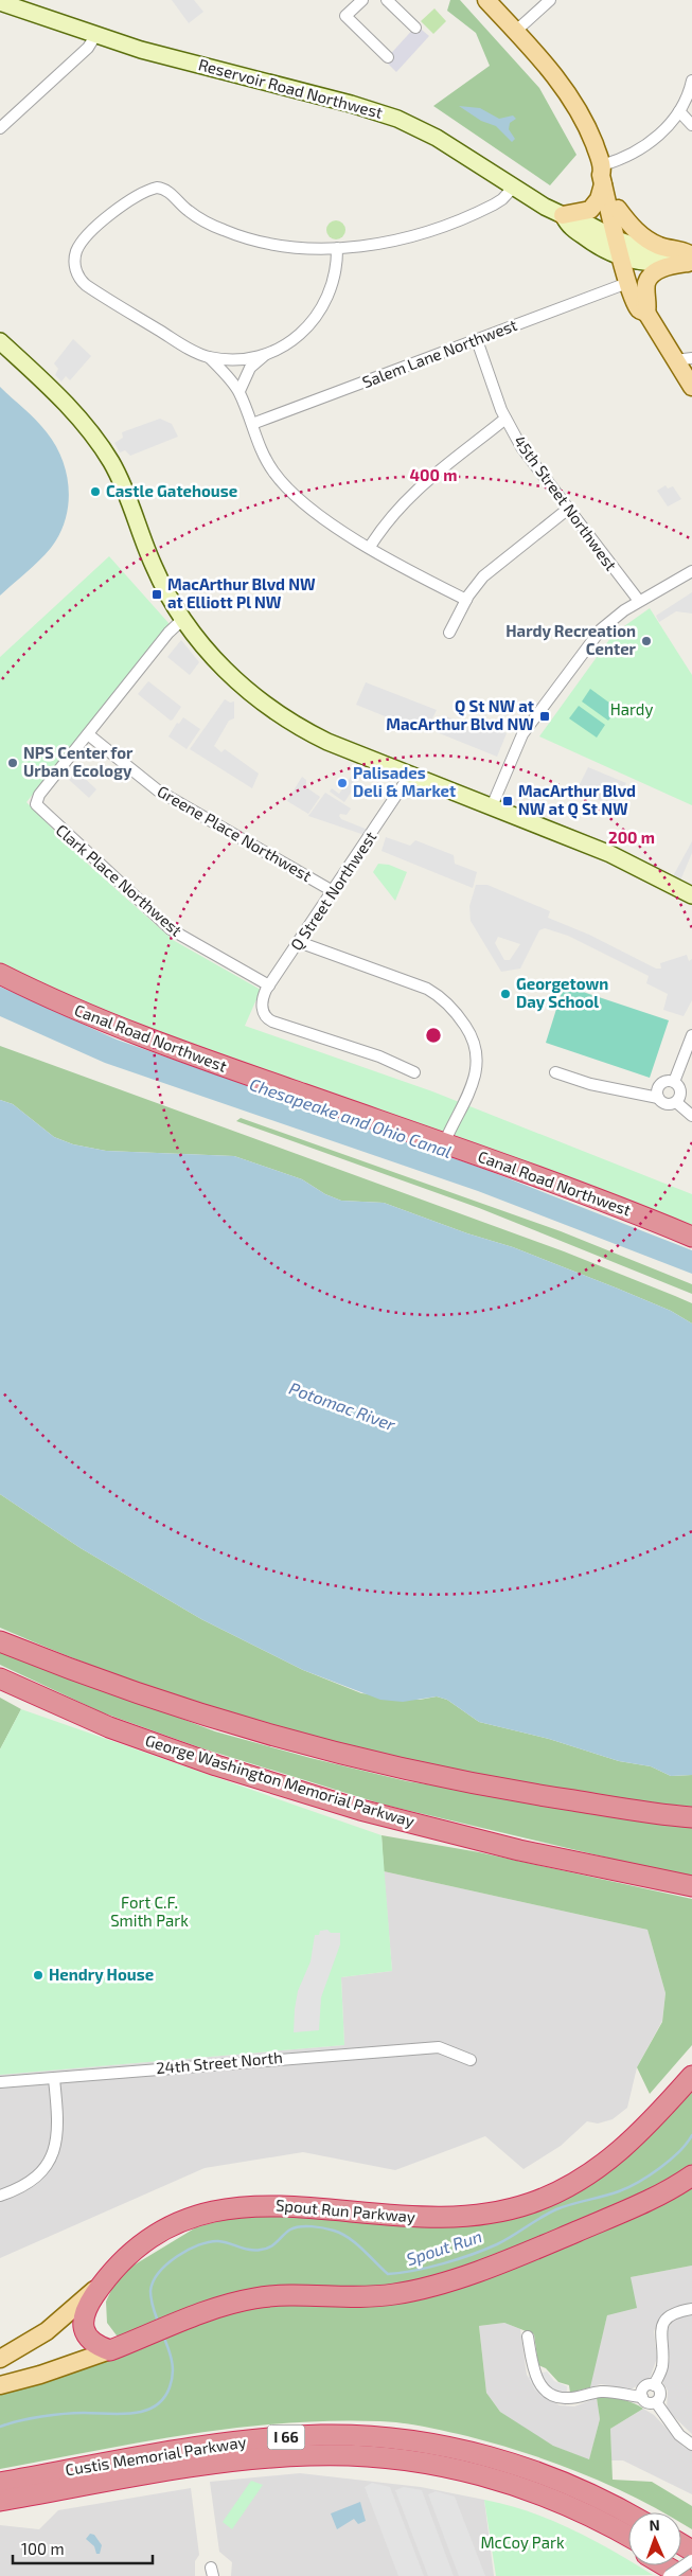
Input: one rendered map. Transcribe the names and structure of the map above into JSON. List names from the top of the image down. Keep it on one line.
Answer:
{"streets":{"highway":["Canal Road Northwest","George Washington Memorial Parkway","Spout Run Parkway","I 66","Custis Memorial Parkway"],"main road":["Reservoir Road Northwest"],"street":["Salem Lane Northwest","45th Street Northwest","Greene Place Northwest","Clark Place Northwest","Q Street Northwest","24th Street North"]},"crossings":[["Salem Lane Northwest","45th Street Northwest"],["Greene Place Northwest","Clark Place Northwest"],["Greene Place Northwest","Q Street Northwest"],["Clark Place Northwest","Q Street Northwest"]],"water":["Chesapeake and Ohio Canal","Potomac River","Spout Run"],"parks":["Hardy","Fort C.F. Smith Park","McCoy Park"],"places":{"other":["Castle Gatehouse","Hardy Recreation Center","NPS Center for Urban Ecology","Palisades Deli & Market","Georgetown Day School","Hendry House"],"transit":["MacArthur Blvd NW at Elliott Pl NW","Q St NW at MacArthur Blvd NW","MacArthur Blvd NW at Q St NW"]},"scale_bar":"100 m","north":"top","rings":["400 m","200 m"]}
